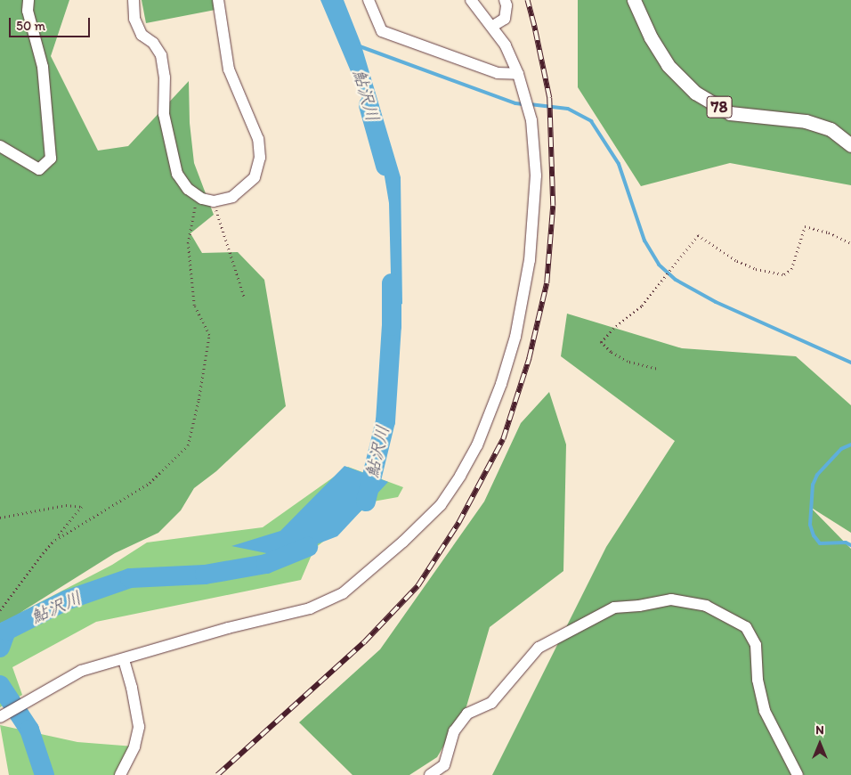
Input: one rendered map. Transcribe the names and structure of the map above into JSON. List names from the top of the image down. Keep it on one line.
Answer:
{"streets":{"main road":["78"]},"water":["鮎沢川"],"scale_bar":"50 m","north":"top"}
